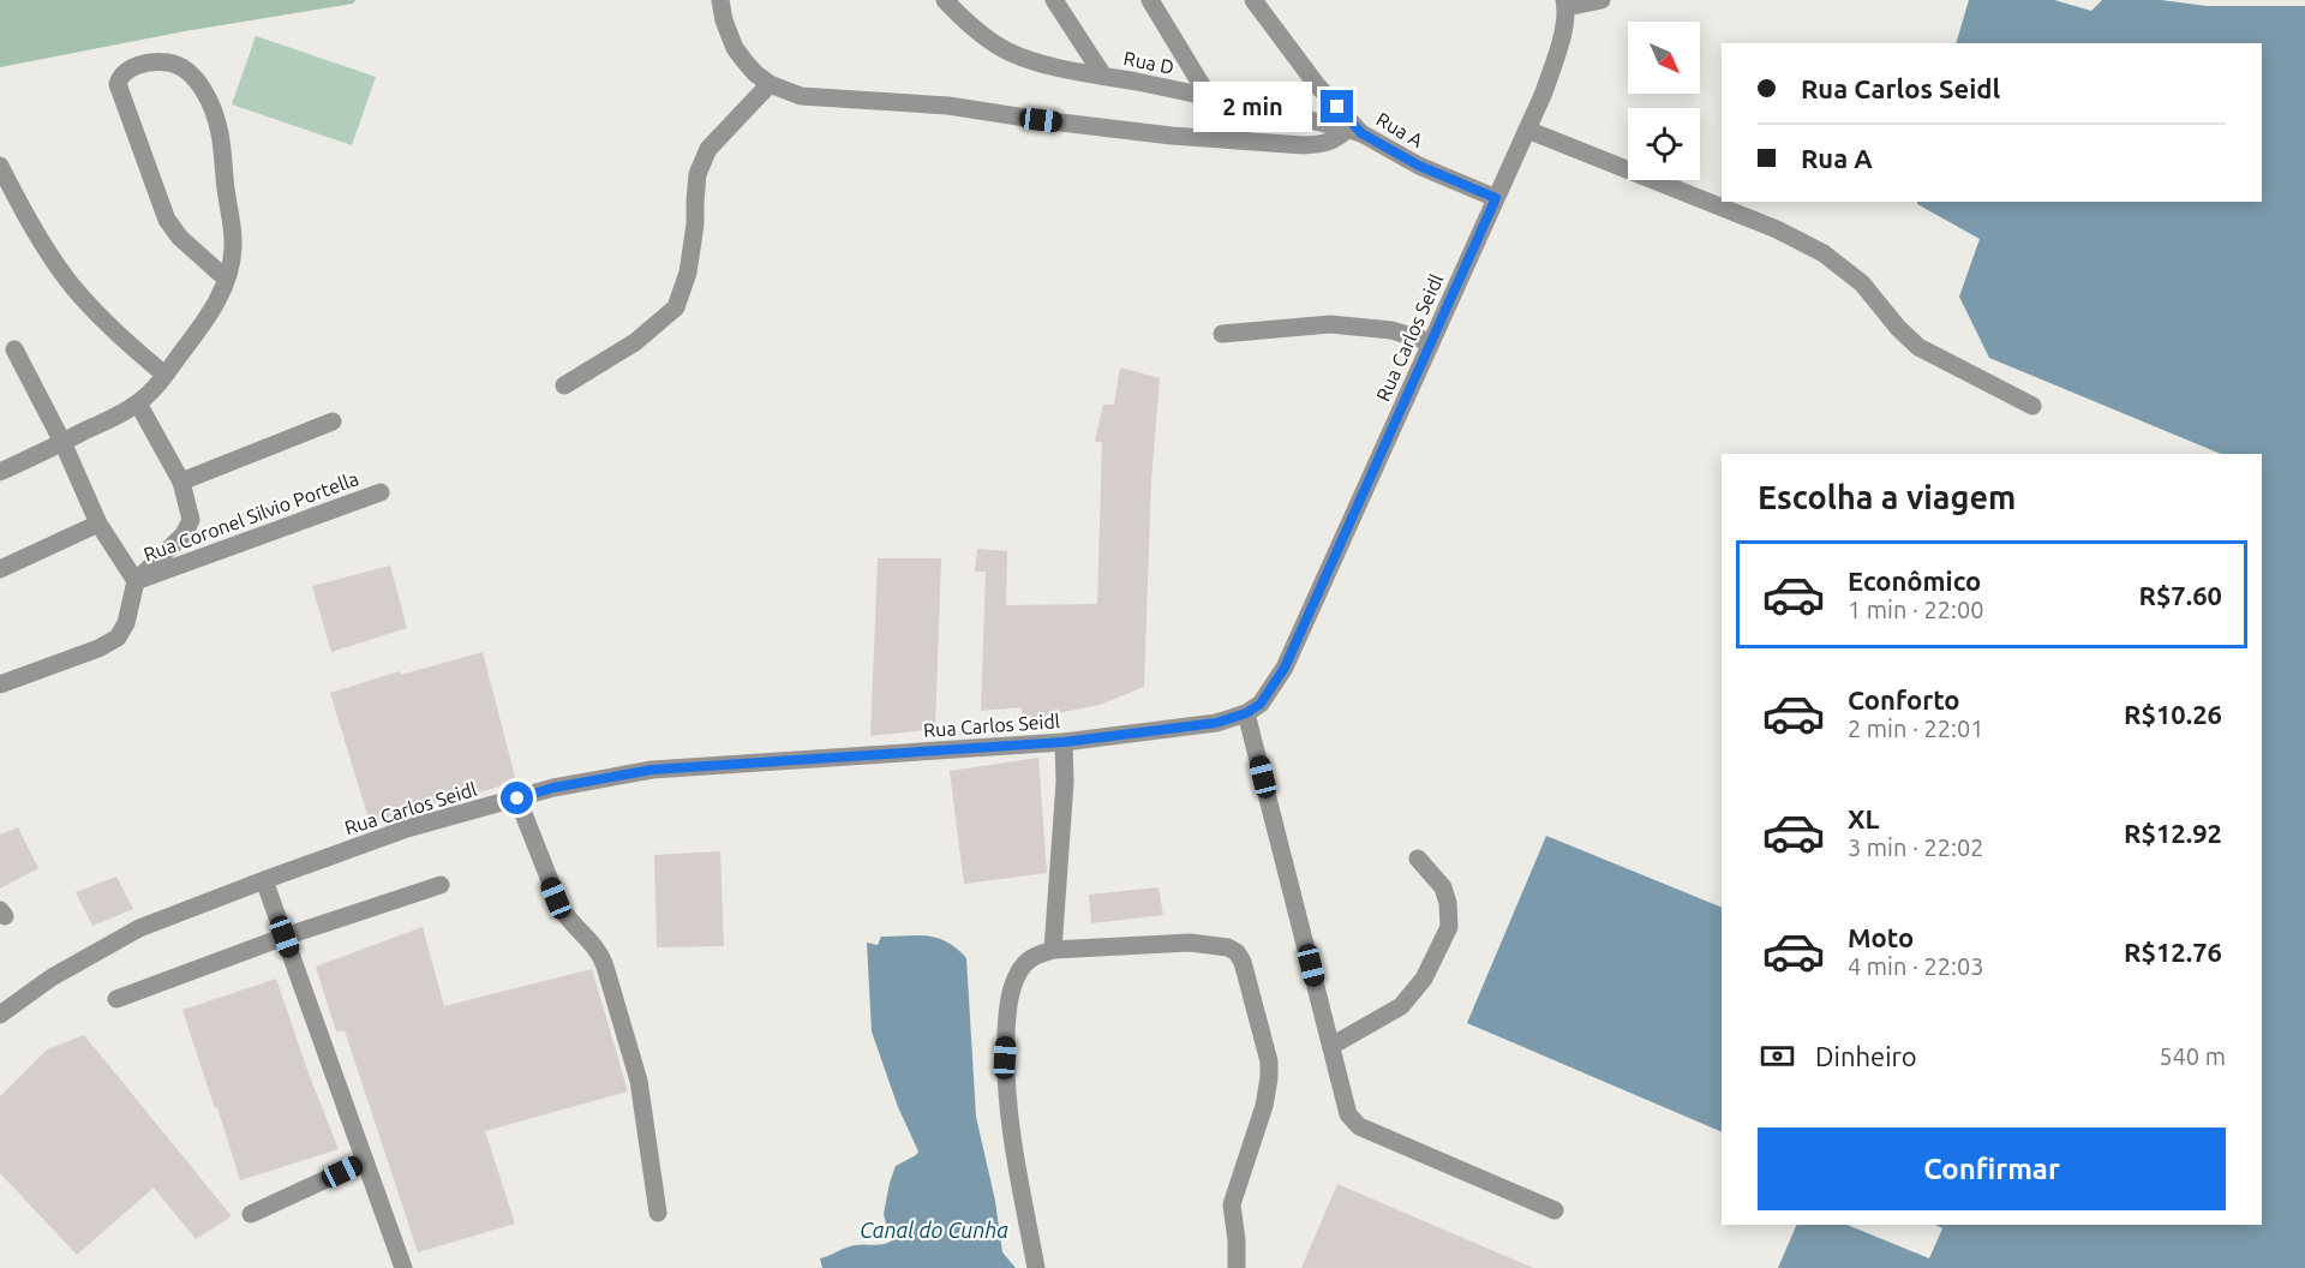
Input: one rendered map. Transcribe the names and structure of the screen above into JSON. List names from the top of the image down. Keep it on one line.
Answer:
{"streets":{"street":["Rua D","Rua A","Rua Carlos Seidl","Rua Coronel Silvio Portella"]},"crossings":[["Rua D","Rua A"],["Rua A","Rua Carlos Seidl"]],"water":["Canal do Cunha"],"north":"bottom right","page":{"banner":["Rua Carlos Seidl","Rua A"],"bubble":"2 min","heading":"Escolha a viagem","list":[{"name":"Econômico","note":"1 min · 22:00","value":"R$7.60"},{"name":"Conforto","note":"2 min · 22:01","value":"R$10.26"},{"name":"XL","note":"3 min · 22:02","value":"R$12.92"},{"name":"Moto","note":"4 min · 22:03","value":"R$12.76"}],"pay":["Dinheiro","540 m"],"buttons":"Confirmar"}}
